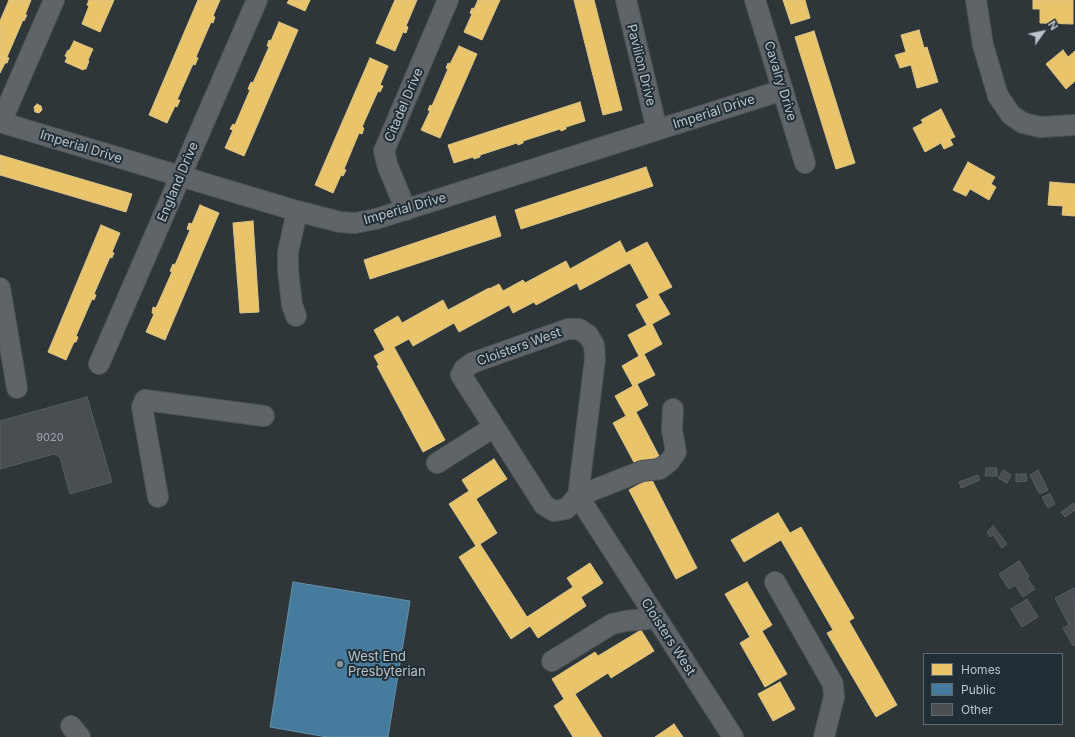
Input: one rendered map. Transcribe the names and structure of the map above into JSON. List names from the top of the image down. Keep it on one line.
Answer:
{"streets":{"street":["Pavilion Drive","Cavalry Drive","Citadel Drive","Imperial Drive","England Drive","Cloisters West"]},"crossings":[["Pavilion Drive","Imperial Drive"],["Cavalry Drive","Imperial Drive"],["Citadel Drive","Imperial Drive"],["Imperial Drive","England Drive"]],"places":["West End Presbyterian"],"house_numbers":["9020"],"legend":["Homes","Public","Other"],"north":"top right"}
